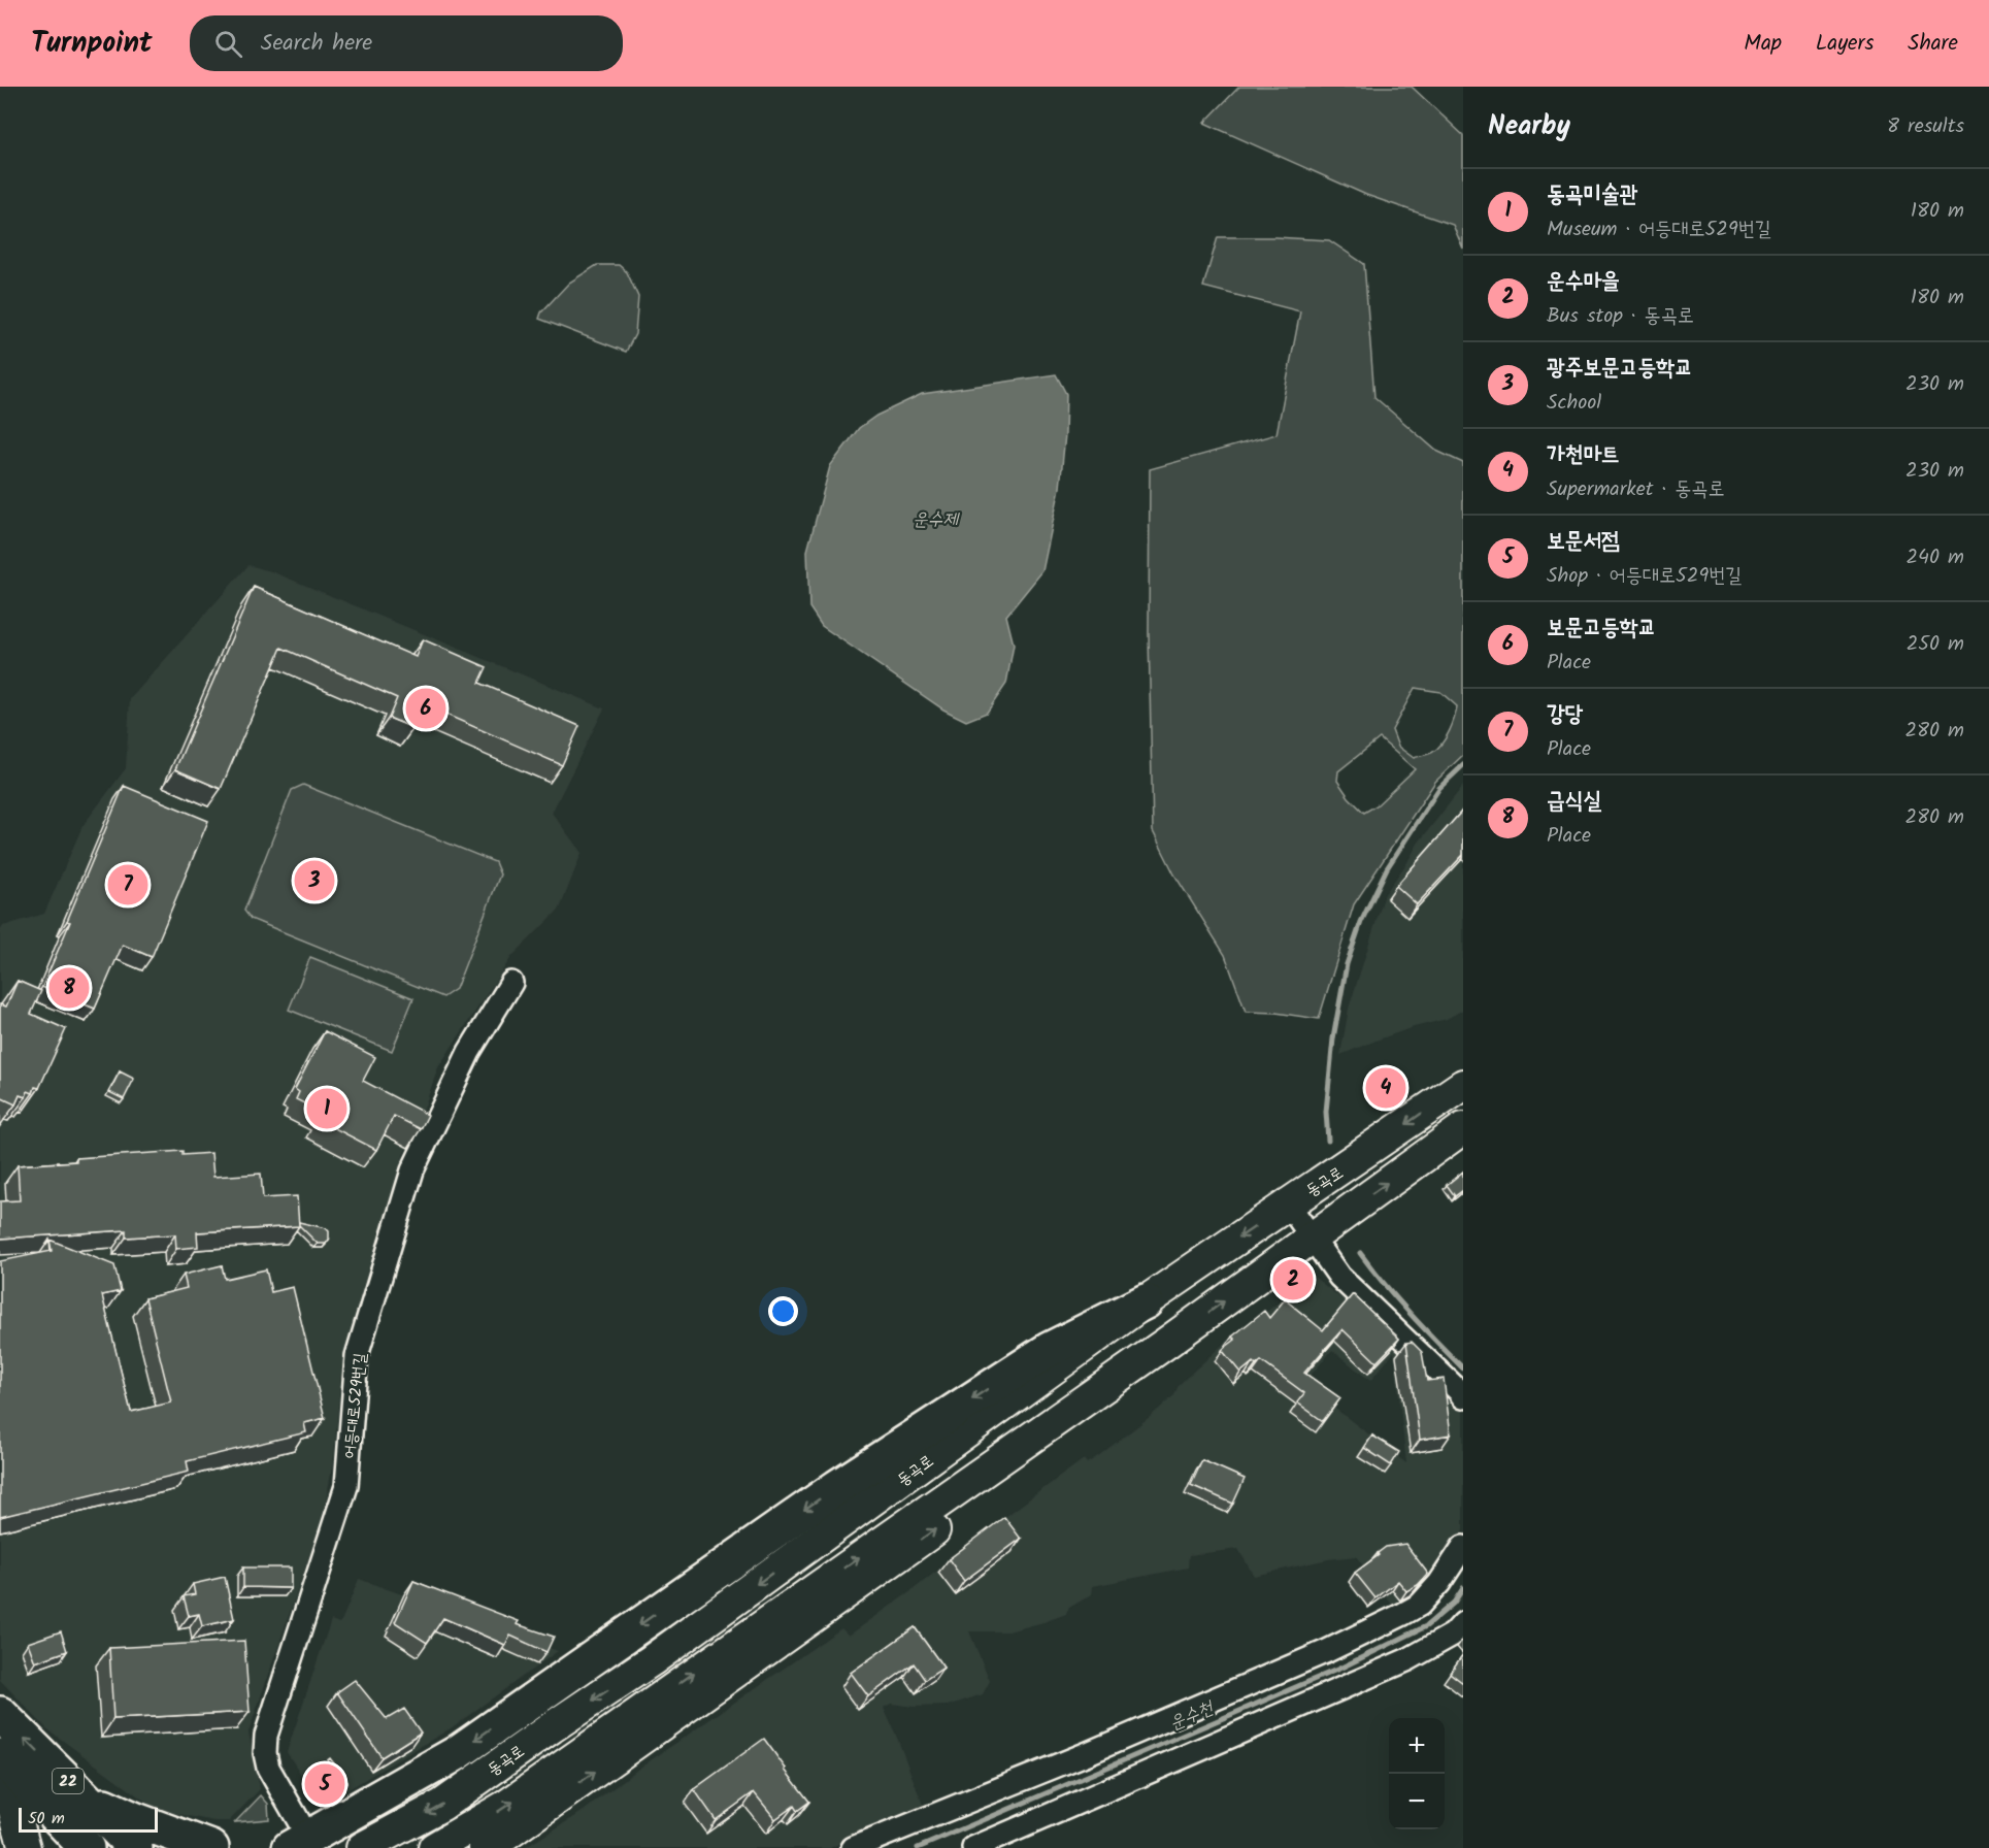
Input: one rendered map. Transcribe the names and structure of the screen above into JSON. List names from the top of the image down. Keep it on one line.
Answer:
{"streets":{"main road":["동곡로","22"],"street":["어등대로529번길"]},"water":["운수제","운수천"],"scale_bar":"50 m","page":{"header":"Turnpoint","search":"Search here","nav":["Map","Layers","Share"],"heading":["Nearby","8 results"],"list":[{"mark":"1","name":"동곡미술관","note":"Museum · 어등대로529번길","value":"180 m"},{"mark":"2","name":"운수마을","note":"Bus stop · 동곡로","value":"180 m"},{"mark":"3","name":"광주보문고등학교","note":"School","value":"230 m"},{"mark":"4","name":"가천마트","note":"Supermarket · 동곡로","value":"230 m"},{"mark":"5","name":"보문서점","note":"Shop · 어등대로529번길","value":"240 m"},{"mark":"6","name":"보문고등학교","note":"Place","value":"250 m"},{"mark":"7","name":"강당","note":"Place","value":"280 m"},{"mark":"8","name":"급식실","note":"Place","value":"280 m"}],"pins":["6","3","7","8","4","1","2","5"],"map_buttons":["+","−"],"scale":"50 m"}}
